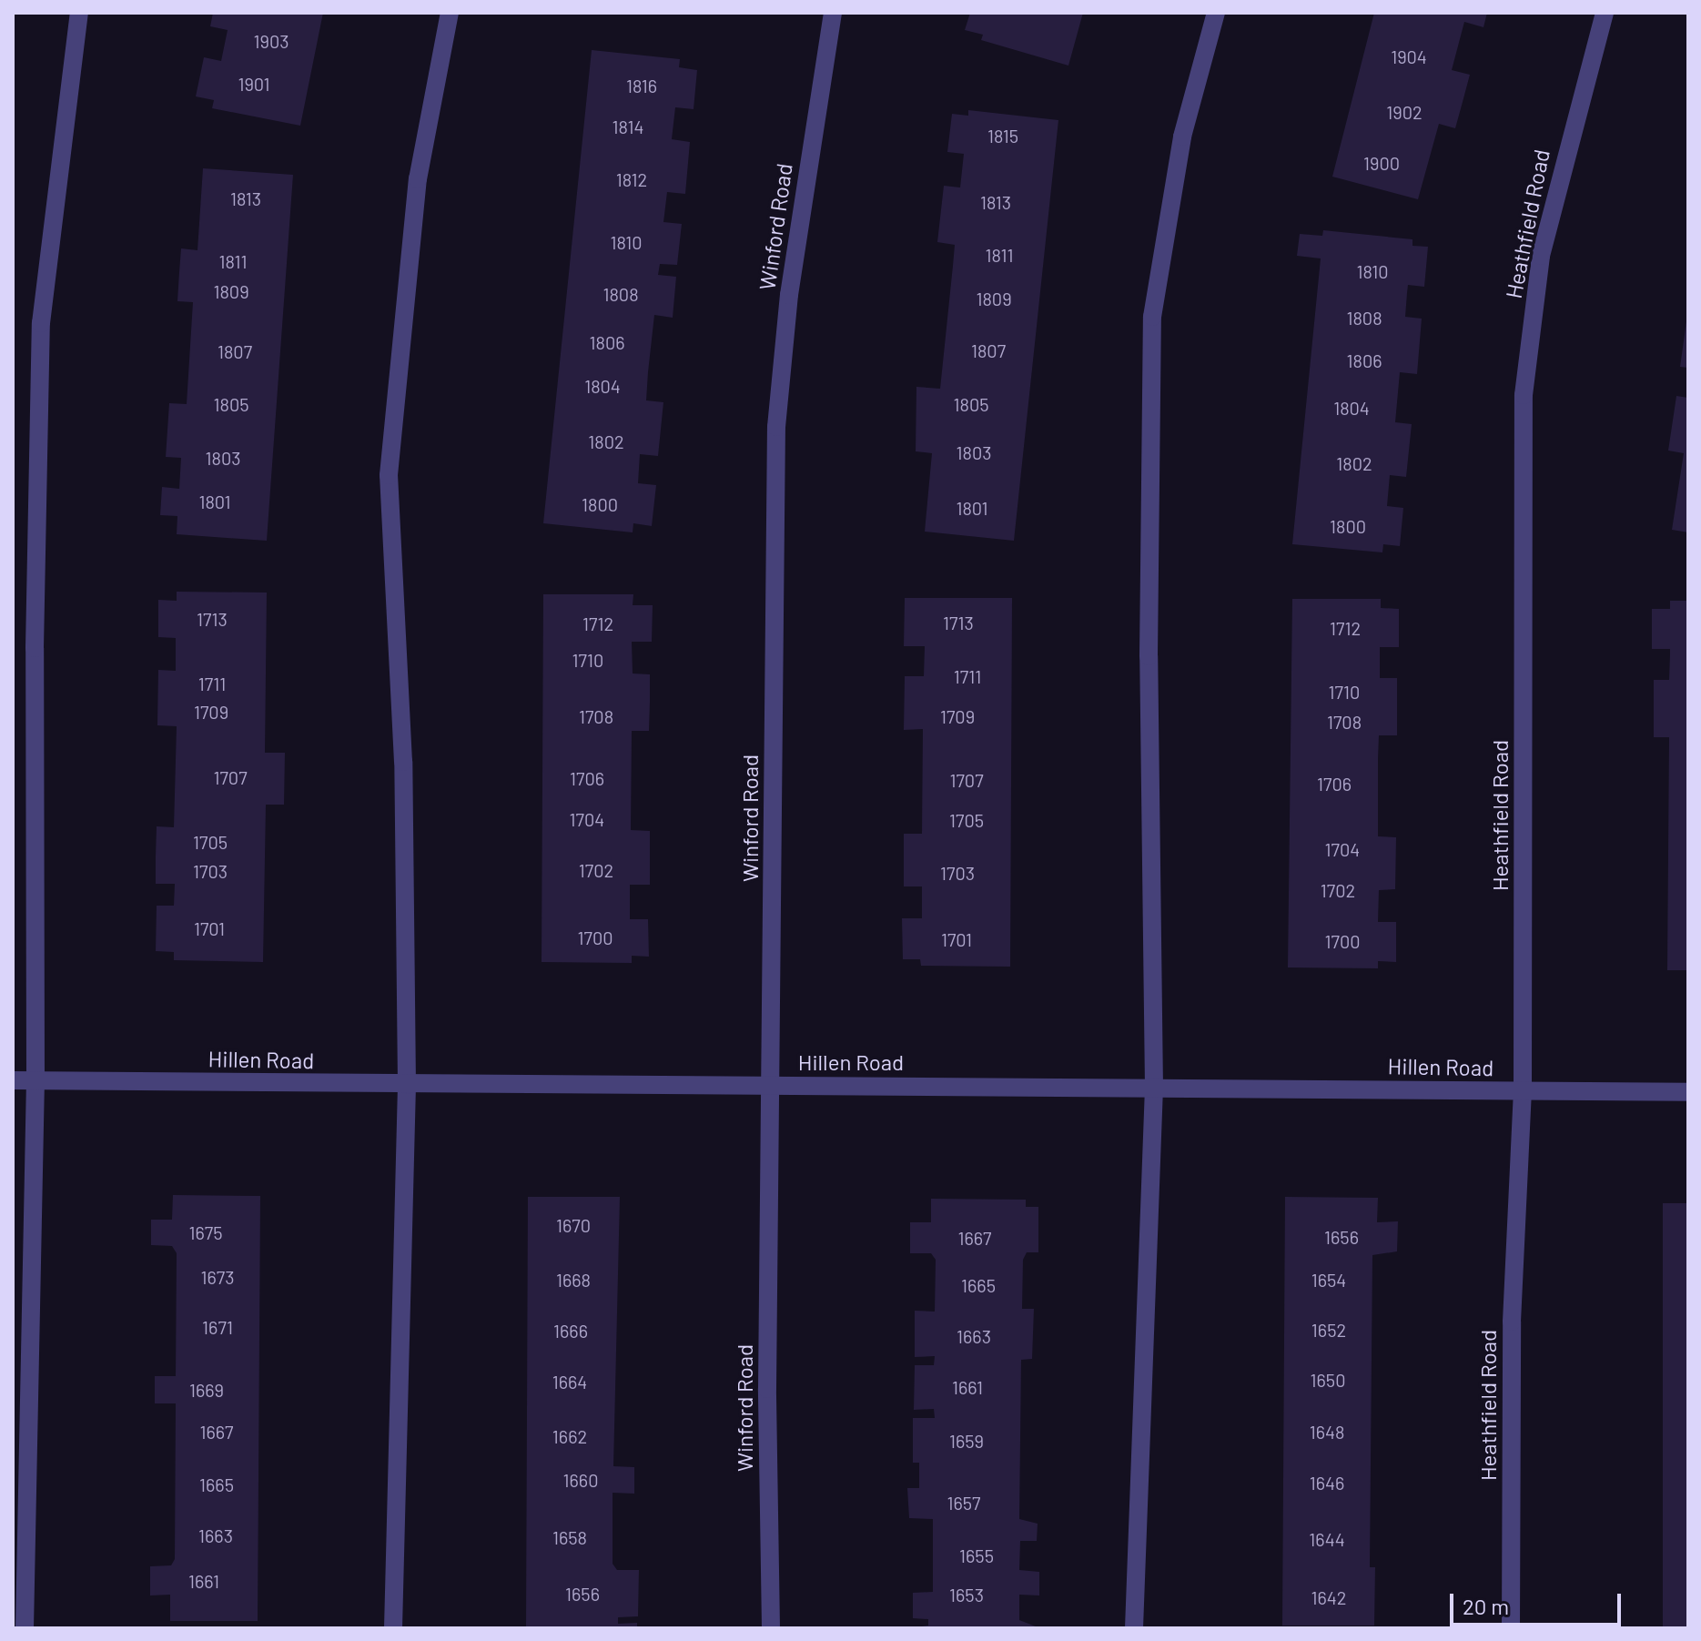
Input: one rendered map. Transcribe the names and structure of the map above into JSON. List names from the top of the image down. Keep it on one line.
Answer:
{"streets":{"street":["Heathfield Road","Winford Road","Hillen Road"]},"crossings":[["Heathfield Road","Hillen Road"],["Winford Road","Hillen Road"]],"house_numbers":["1903","1904","1901","1816","1902","1814","1815","1900","1812","1813","1813","1810","1811","1811","1810","1809","1808","1809","1808","1806","1807","1807","1806","1804","1805","1805","1804","1802","1803","1803","1802","1801","1800","1801","1800","1713","1713","1712","1712","1710","1711","1711","1710","1709","1708","1709","1708","1707","1706","1707","1706","1704","1705","1705","1704","1702","1703","1703","1702","1701","1700","1701","1700","1670","1675","1656","1667","1673","1668","1654","1665","1671","1652","1666","1663","1650","1664","1661","1669","1667","1648","1662","1659","1660","1646","1665","1657","1663","1658","1644","1655","1661","1656","1653","1642"],"scale_bar":"20 m"}
